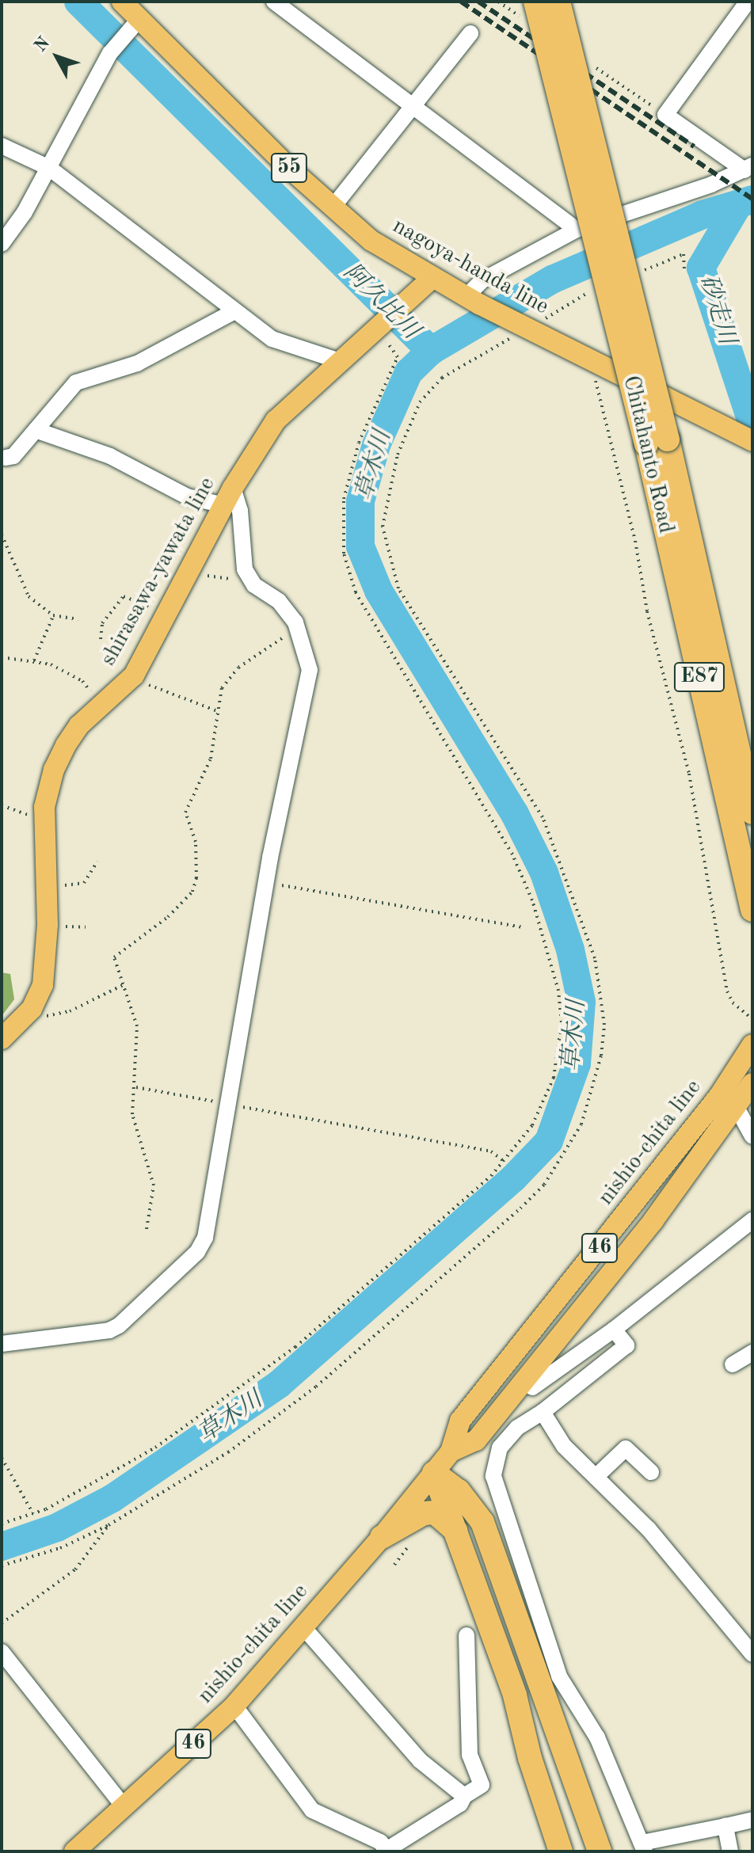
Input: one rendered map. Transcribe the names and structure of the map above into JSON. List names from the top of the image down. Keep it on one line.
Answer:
{"streets":{"highway":["Chitahanto Road","E87"],"main road":["55","nagoya-handa line","shirasawa-yawata line","nishio-chita line","46"]},"crossings":[["nagoya-handa line","shirasawa-yawata line"]],"water":["阿久比川","砂走川","草木川"],"north":"top left"}
